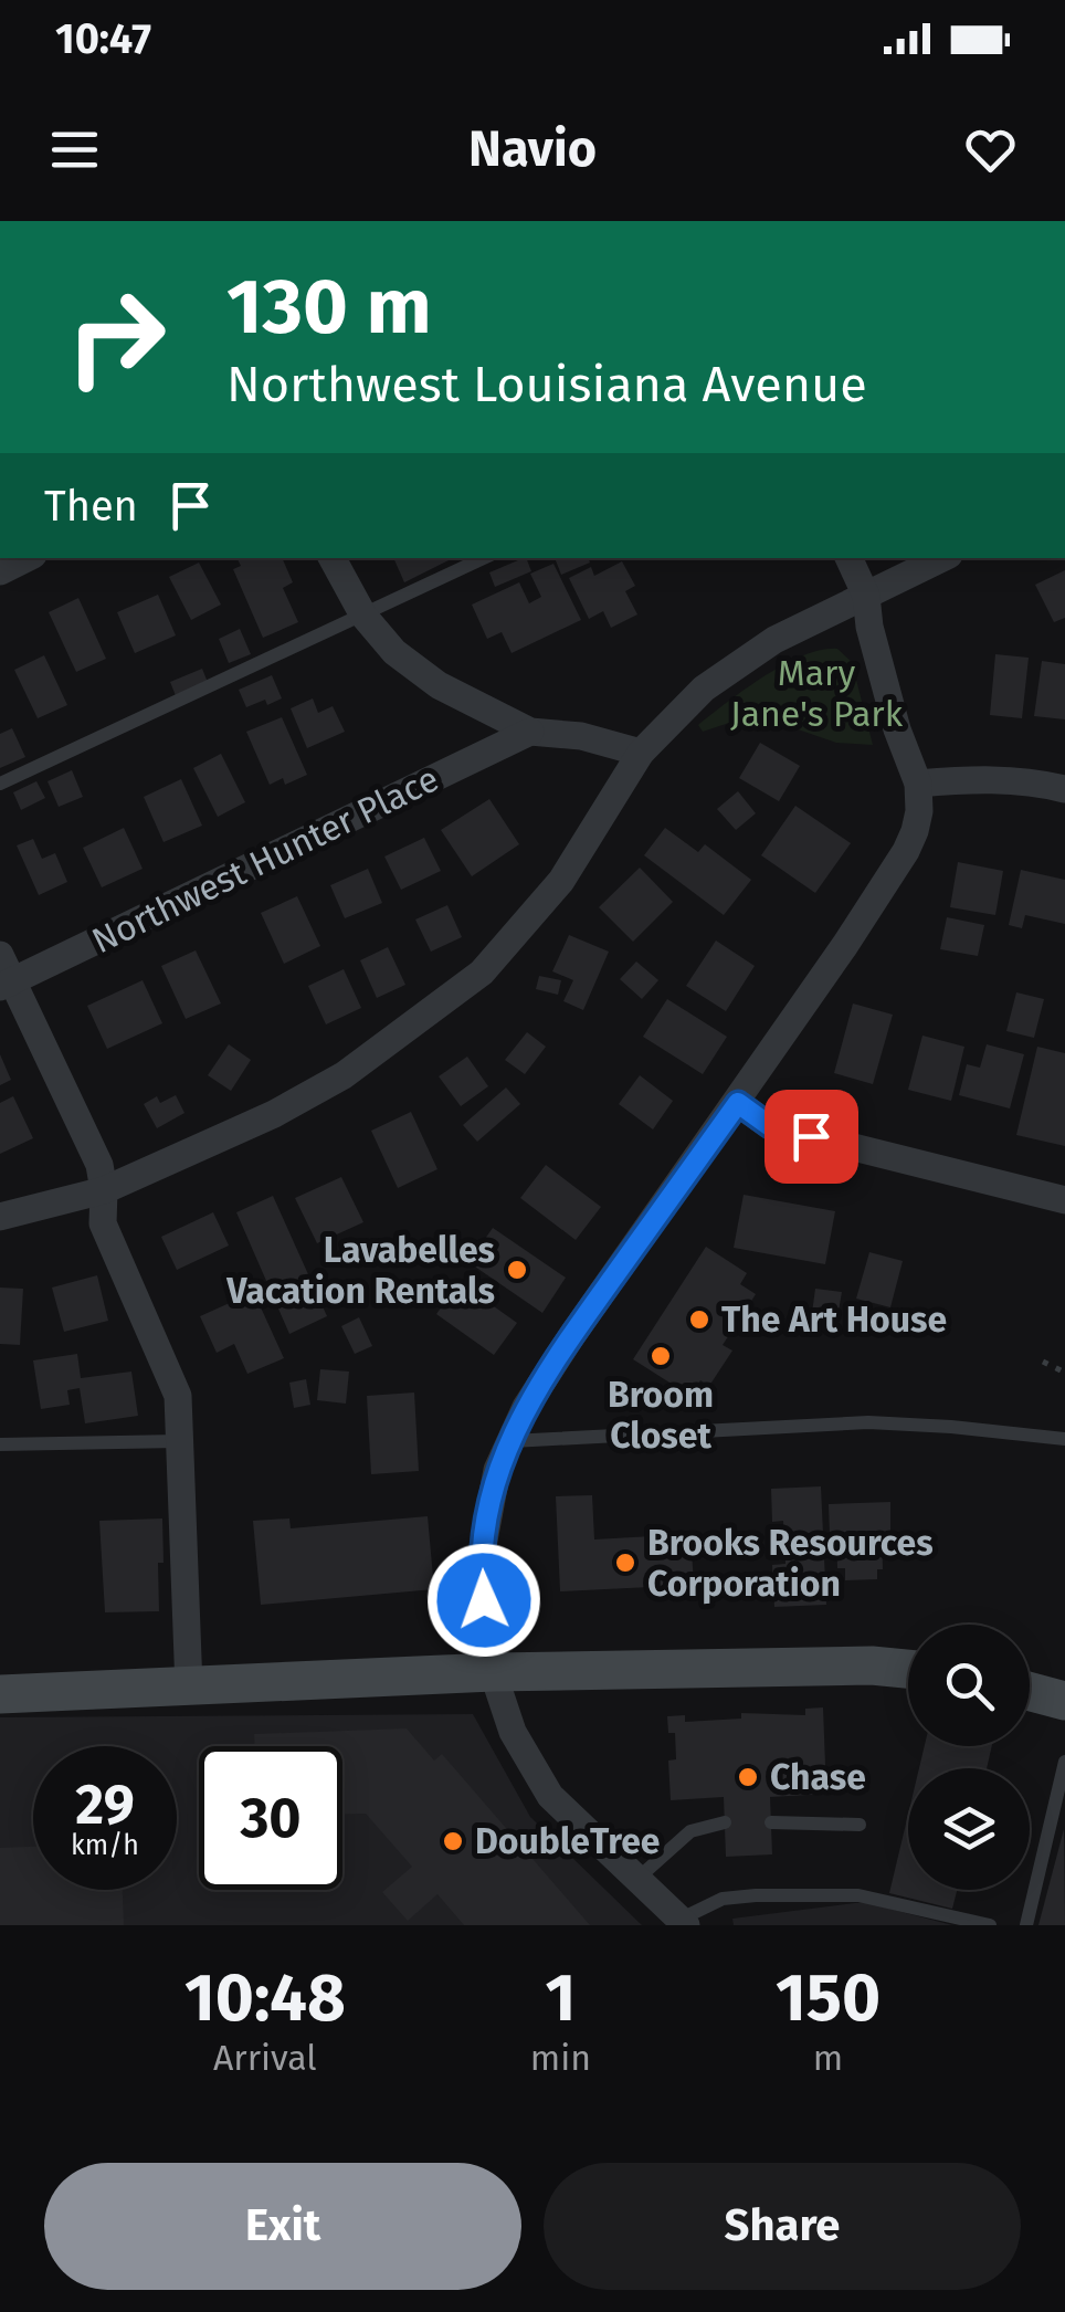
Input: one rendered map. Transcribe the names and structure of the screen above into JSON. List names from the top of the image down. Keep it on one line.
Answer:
{"streets":{"street":["Northwest Hunter Place"]},"parks":["Mary Jane's Park"],"places":["Lavabelles Vacation Rentals","The Art House","Broom Closet","Brooks Resources Corporation","Chase","DoubleTree"],"page":{"status":"10:47","header":"Navio","turn":["130 m","Northwest Louisiana Avenue"],"then":"Then","speed":"29 km/h","limit":"30","eta":["10:48","Arrival","1","min","150","m"],"buttons":["Exit","Share"]}}
